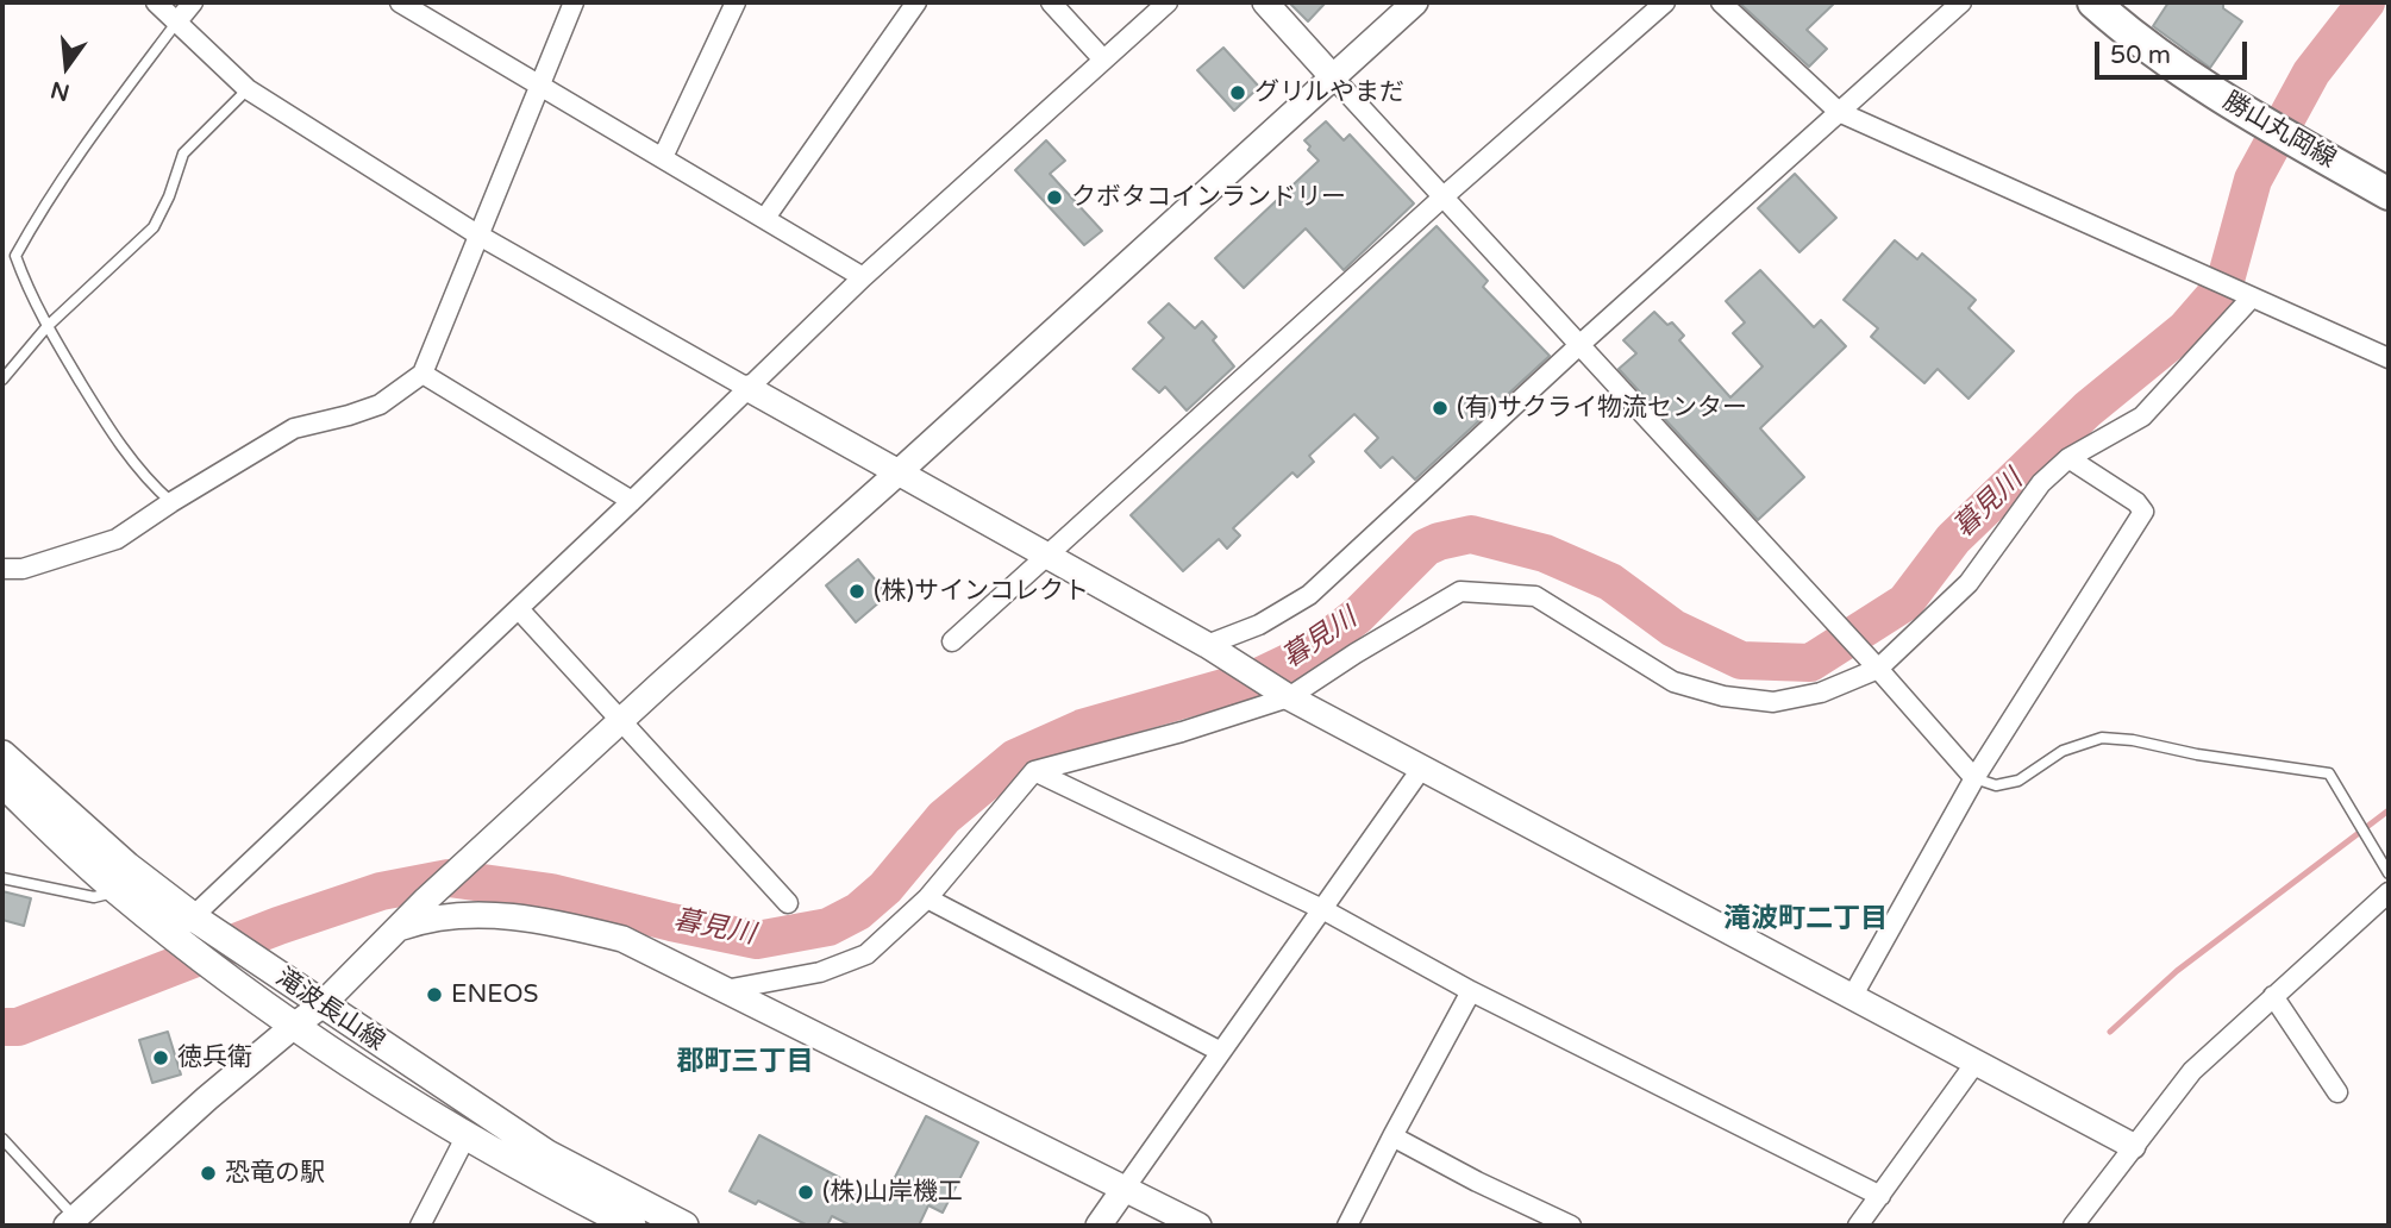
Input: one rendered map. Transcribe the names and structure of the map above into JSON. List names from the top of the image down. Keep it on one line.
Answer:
{"streets":{"main road":["勝山丸岡線","滝波長山線"]},"districts":["滝波町二丁目","郡町三丁目"],"water":["暮見川"],"places":["グリルやまだ","クボタコインランドリー","(有)サクライ物流センター","(株)サインコレクト","ENEOS","徳兵衛","恐竜の駅","(株)山岸機工"],"scale_bar":"50 m","north":"bottom"}
